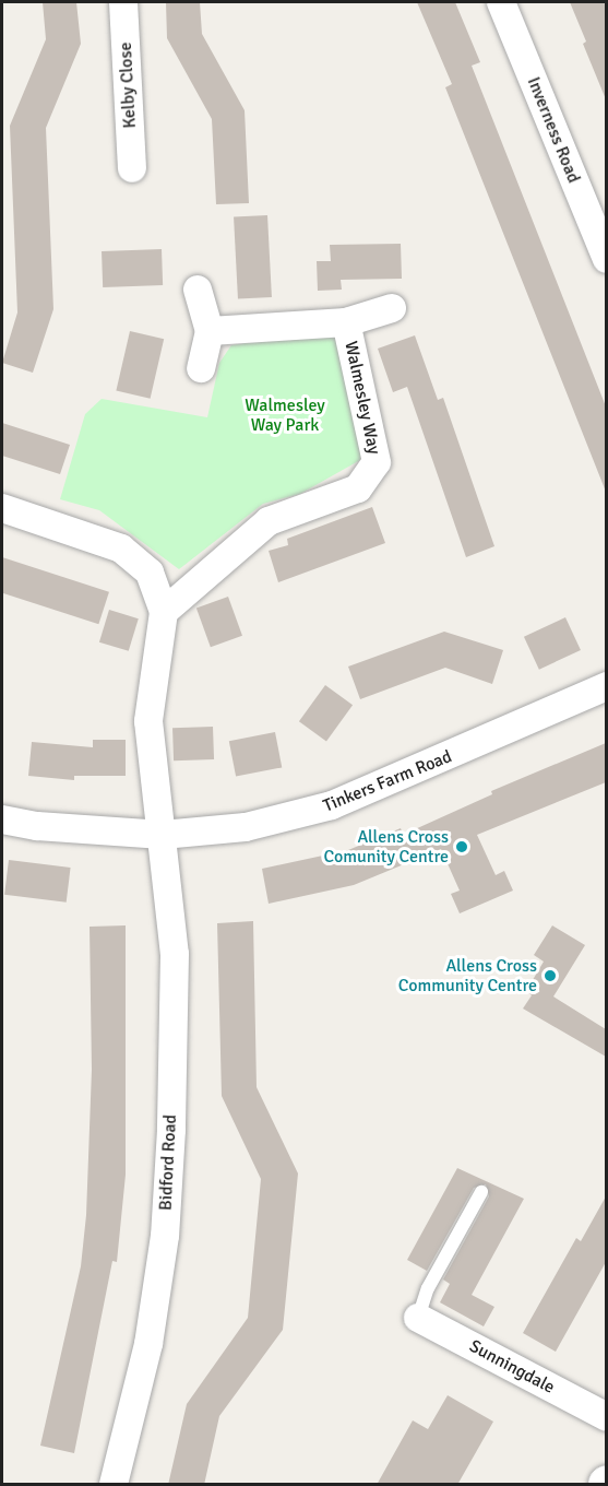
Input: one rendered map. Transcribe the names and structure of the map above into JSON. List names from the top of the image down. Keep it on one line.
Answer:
{"streets":{"street":["Kelby Close","Inverness Road","Walmesley Way","Tinkers Farm Road","Bidford Road","Sunningdale"]},"crossings":[["Walmesley Way","Bidford Road"],["Tinkers Farm Road","Bidford Road"]],"parks":["Walmesley Way Park"],"places":["Allens Cross Comunity Centre","Allens Cross Community Centre"]}
